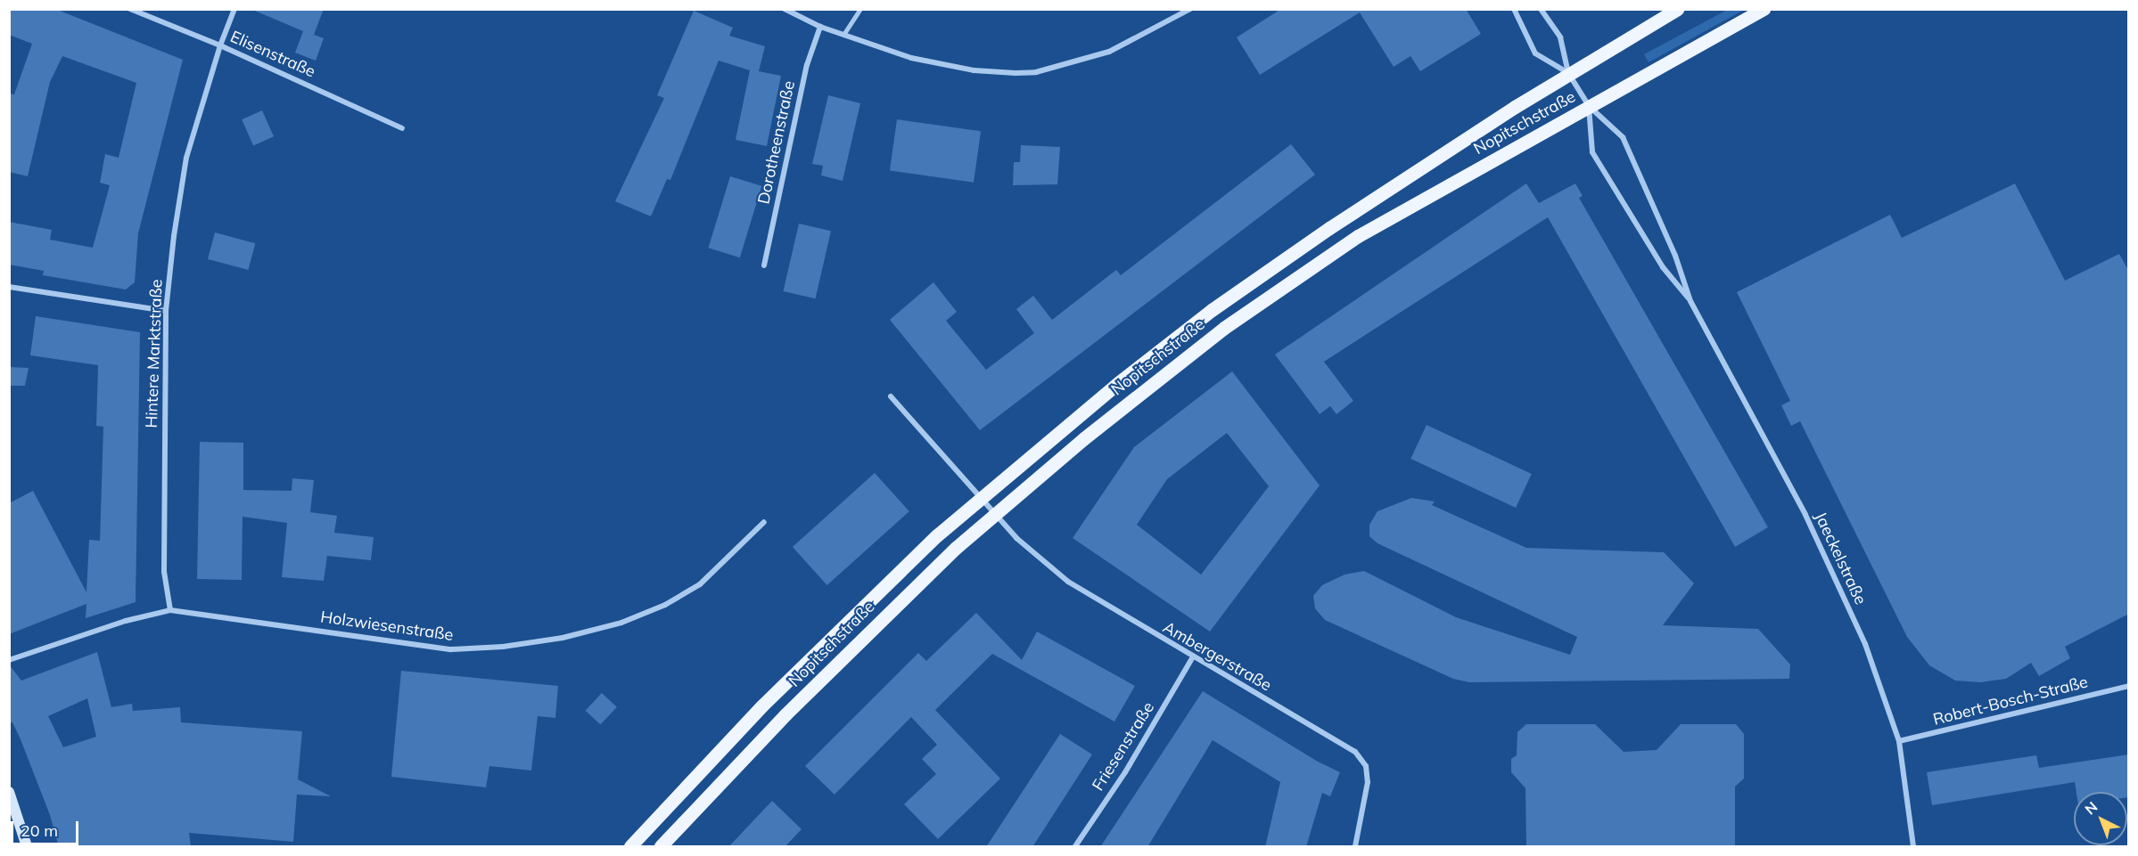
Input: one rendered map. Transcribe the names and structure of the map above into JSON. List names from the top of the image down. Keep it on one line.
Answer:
{"streets":{"main road":["Nopitschstraße"],"street":["Elisenstraße","Dorotheenstraße","Hintere Marktstraße","Jaeckelstraße","Holzwiesenstraße","Ambergerstraße","Robert-Bosch-Straße","Friesenstraße"]},"crossings":[["Elisenstraße","Hintere Marktstraße"],["Nopitschstraße","Jaeckelstraße"],["Nopitschstraße","Ambergerstraße"],["Hintere Marktstraße","Holzwiesenstraße"],["Jaeckelstraße","Robert-Bosch-Straße"],["Ambergerstraße","Friesenstraße"]],"scale_bar":"20 m","north":"top left"}
